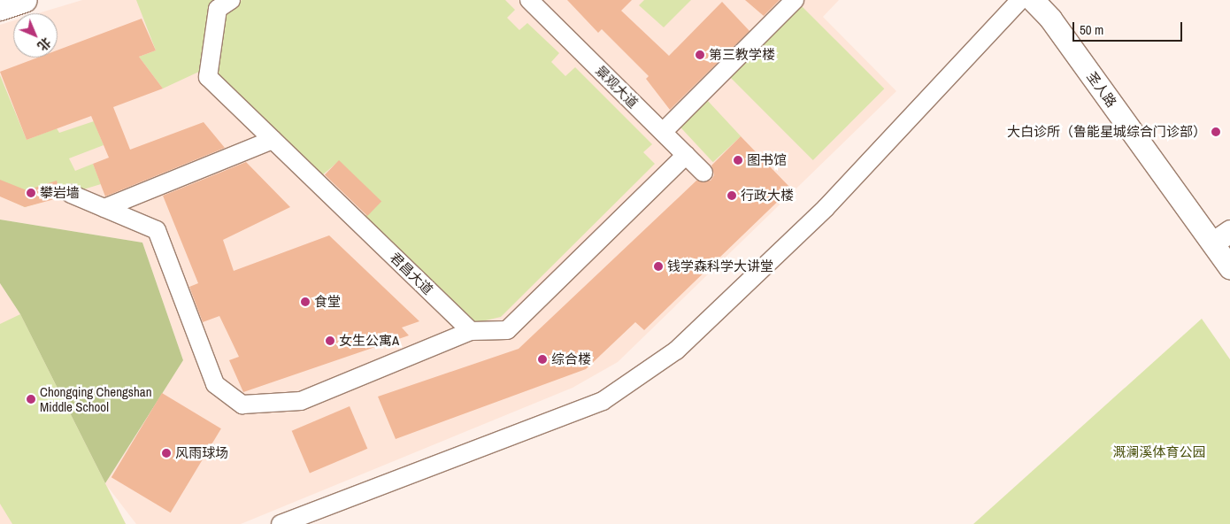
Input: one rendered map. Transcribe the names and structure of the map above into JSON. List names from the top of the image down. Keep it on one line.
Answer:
{"streets":{"street":["景观大道","圣人路","君昌大道"]},"parks":["溉澜溪体育公园"],"places":["第三教学楼","大白诊所（鲁能星城综合门诊部）","图书馆","攀岩墙","行政大楼","钱学森科学大讲堂","食堂","女生公寓A","综合楼","Chongqing Chengshan Middle School","风雨球场"],"scale_bar":"50 m","north":"bottom right"}
